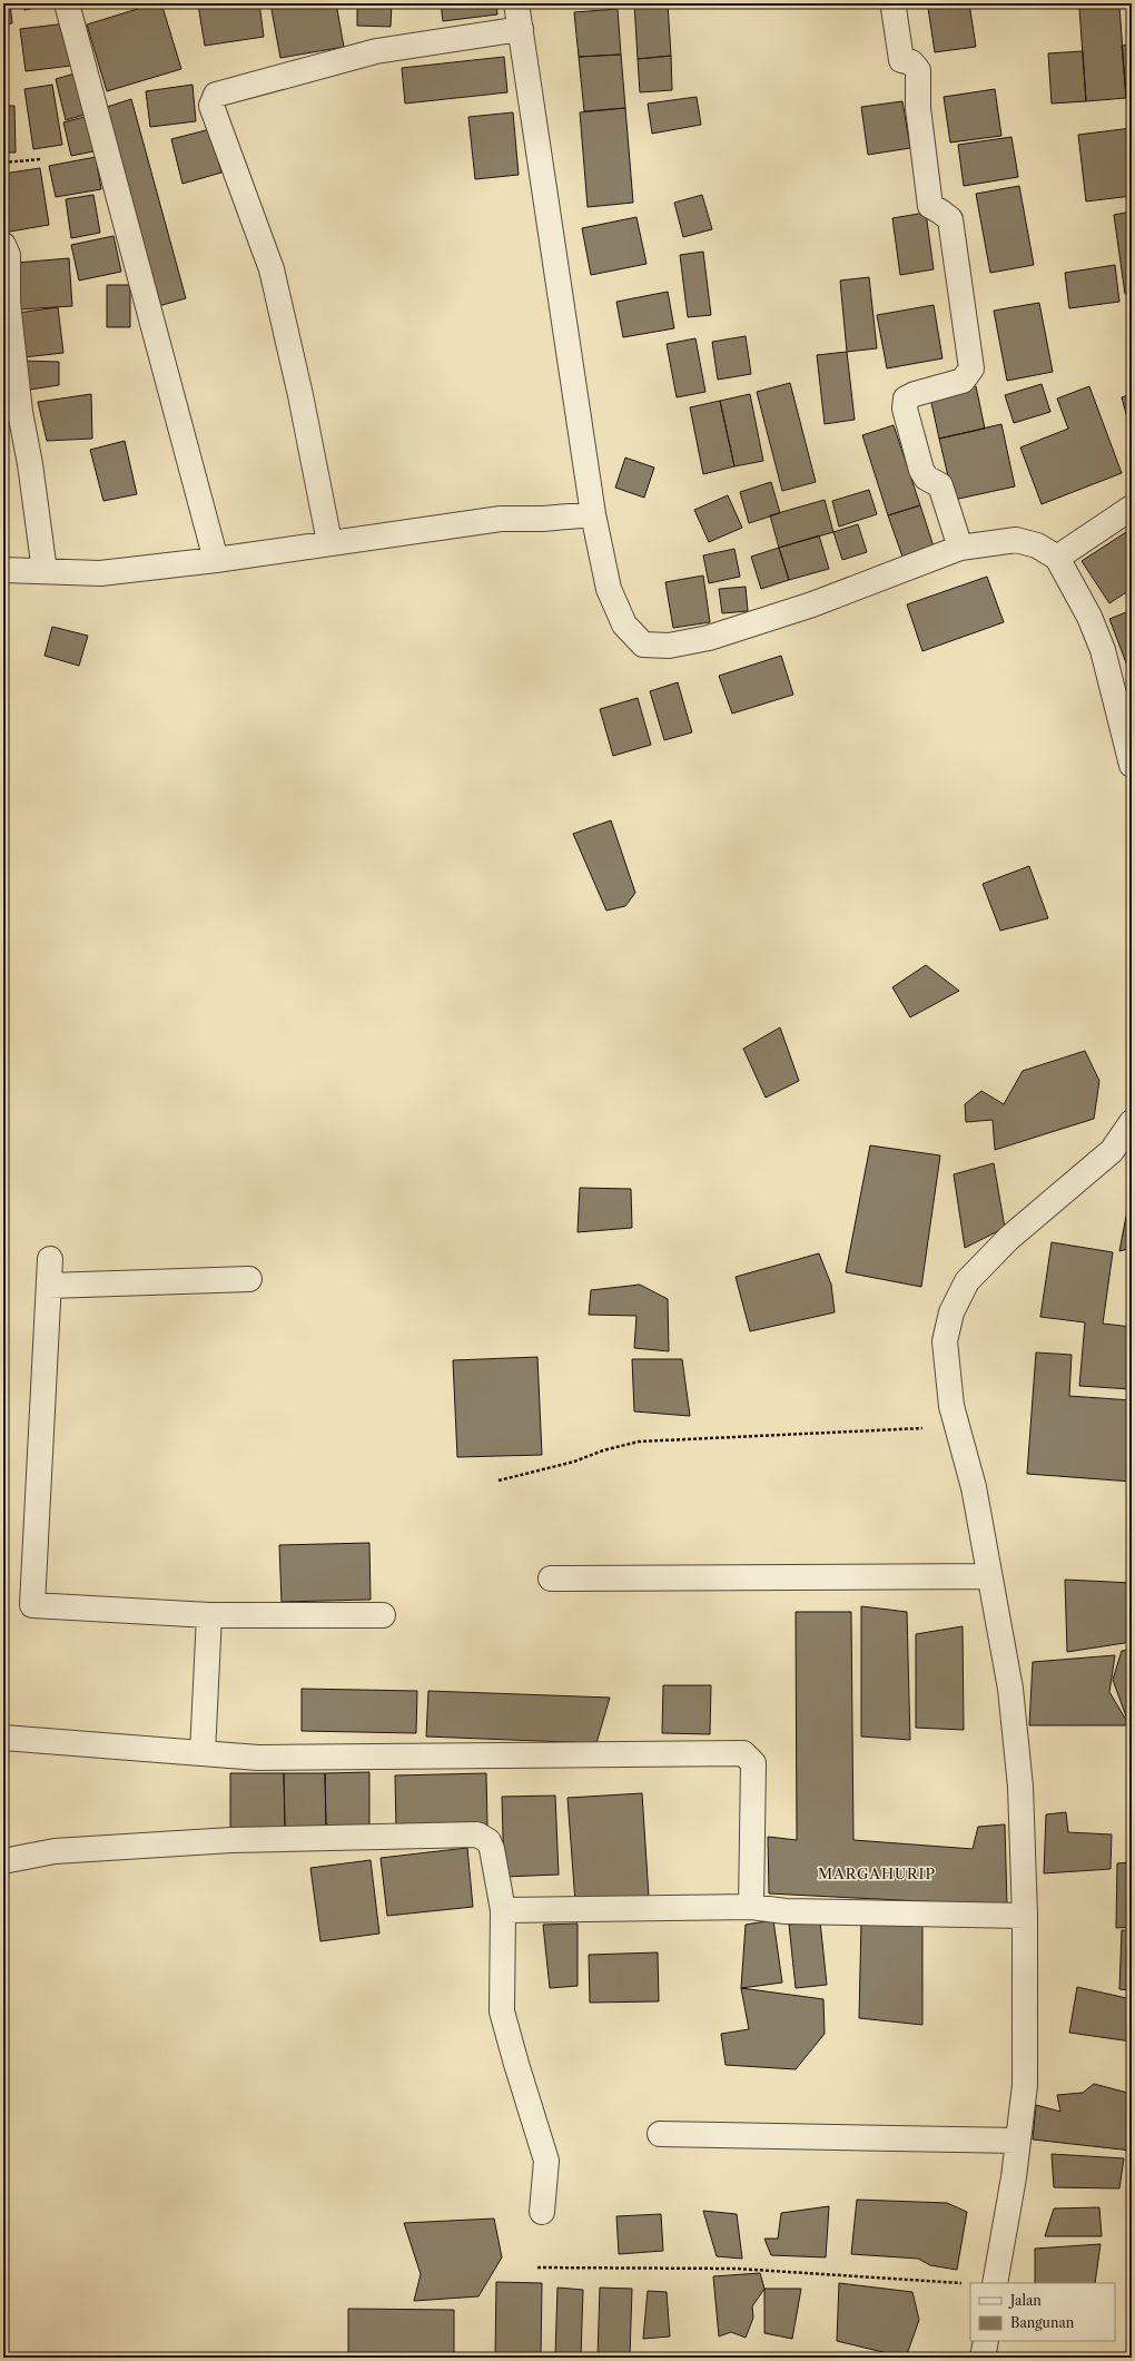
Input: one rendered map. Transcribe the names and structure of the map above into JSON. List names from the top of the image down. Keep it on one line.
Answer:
{"districts":["MARGAHURIP"],"legend":["Jalan","Bangunan"]}
